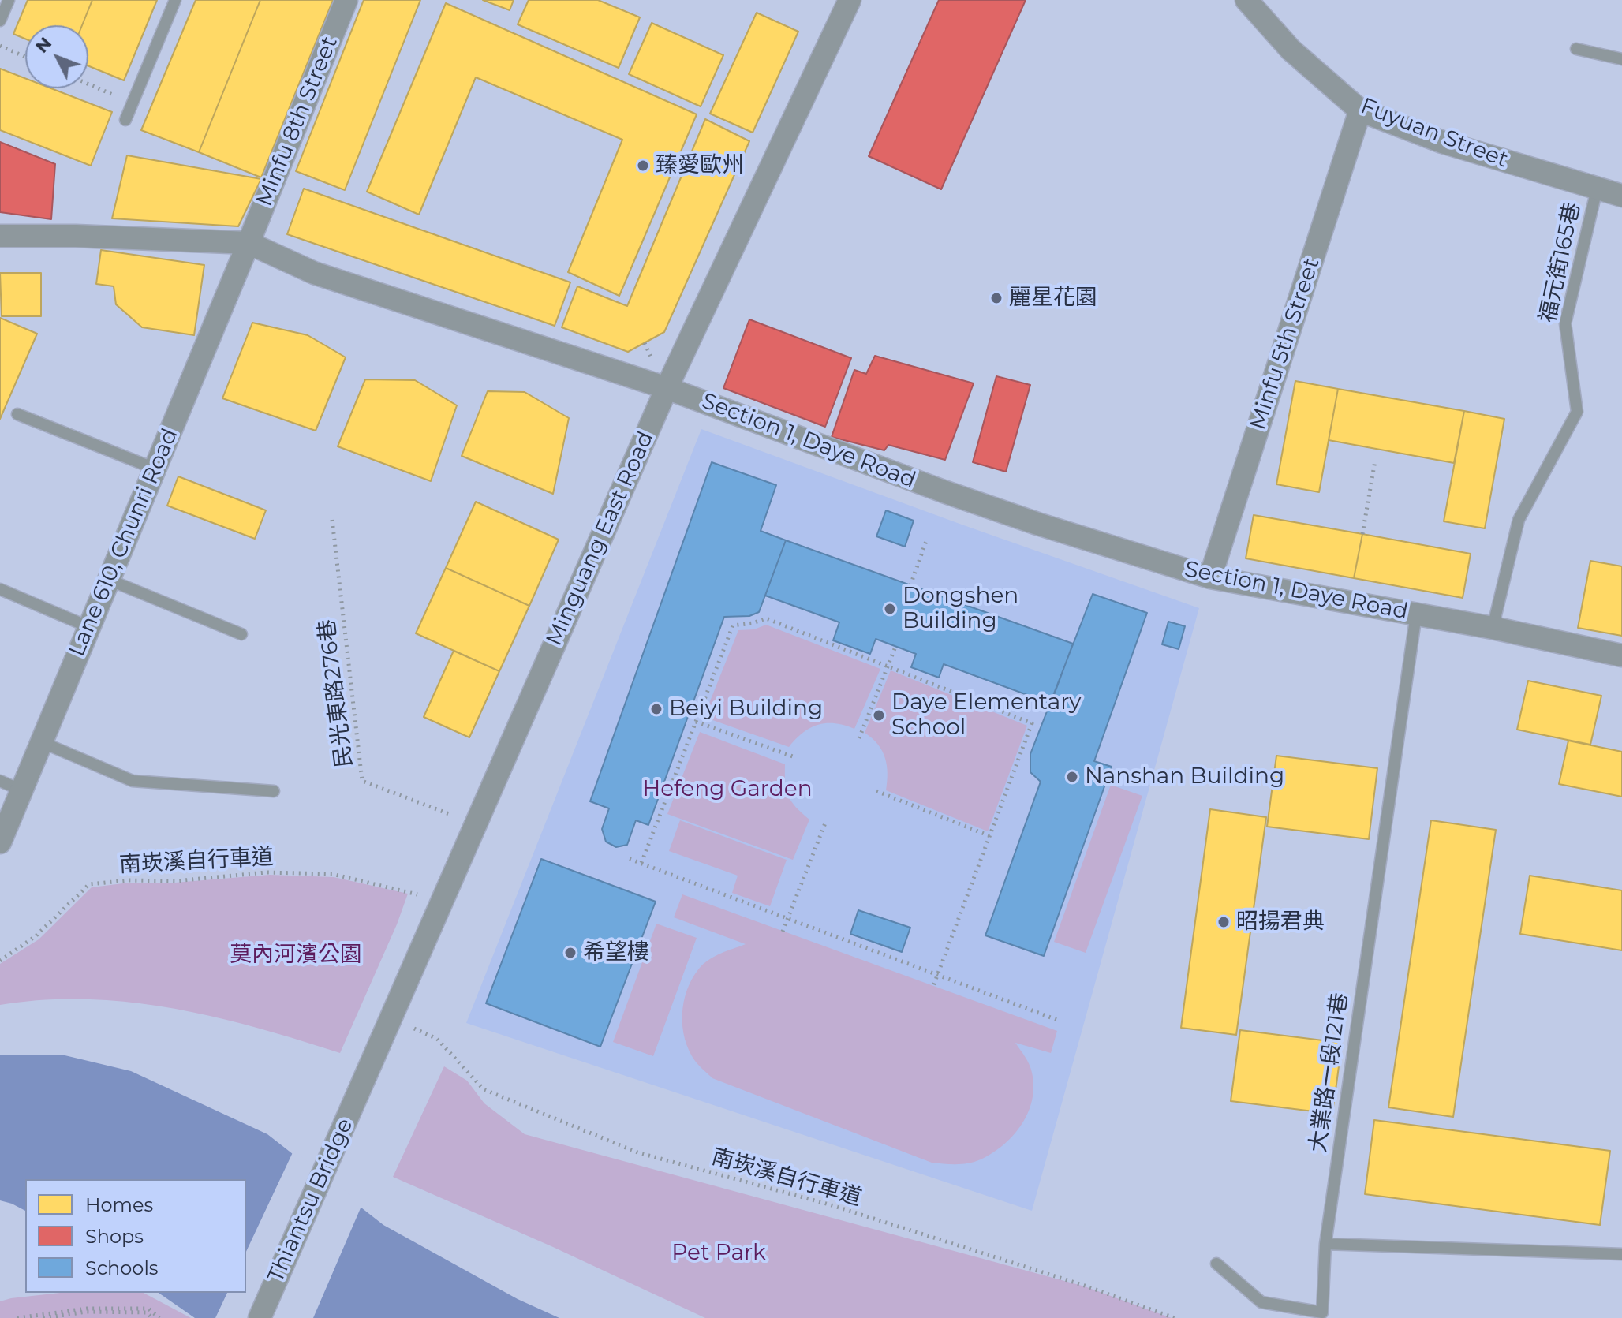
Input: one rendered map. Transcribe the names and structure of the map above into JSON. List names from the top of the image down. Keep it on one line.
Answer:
{"streets":{"street":["Minfu 8th Street","Fuyuan Street","Minfu 5th Street","Section 1, Daye Road","Minguang East Road","Lane 610, Chunri Road","Thiantsu Bridge"],"lane":["福元街165巷","大業路一段121巷"],"path":["民光東路276巷","南崁溪自行車道"]},"crossings":[["Minfu 8th Street","Section 1, Daye Road"],["Minfu 8th Street","Lane 610, Chunri Road"],["Fuyuan Street","福元街165巷"],["Fuyuan Street","Minfu 5th Street"],["福元街165巷","Section 1, Daye Road"],["Minfu 5th Street","Section 1, Daye Road"],["Section 1, Daye Road","Minguang East Road"],["Section 1, Daye Road","Lane 610, Chunri Road"],["Section 1, Daye Road","大業路一段121巷"],["Minguang East Road","民光東路276巷"],["Minguang East Road","Thiantsu Bridge"]],"parks":["Hefeng Garden","莫內河濱公園","Pet Park"],"places":["臻愛歐州","麗星花園","Dongshen Building","Beiyi Building","Daye Elementary School","Nanshan Building","昭揚君典","希望樓"],"legend":["Homes","Shops","Schools"],"north":"top left"}
